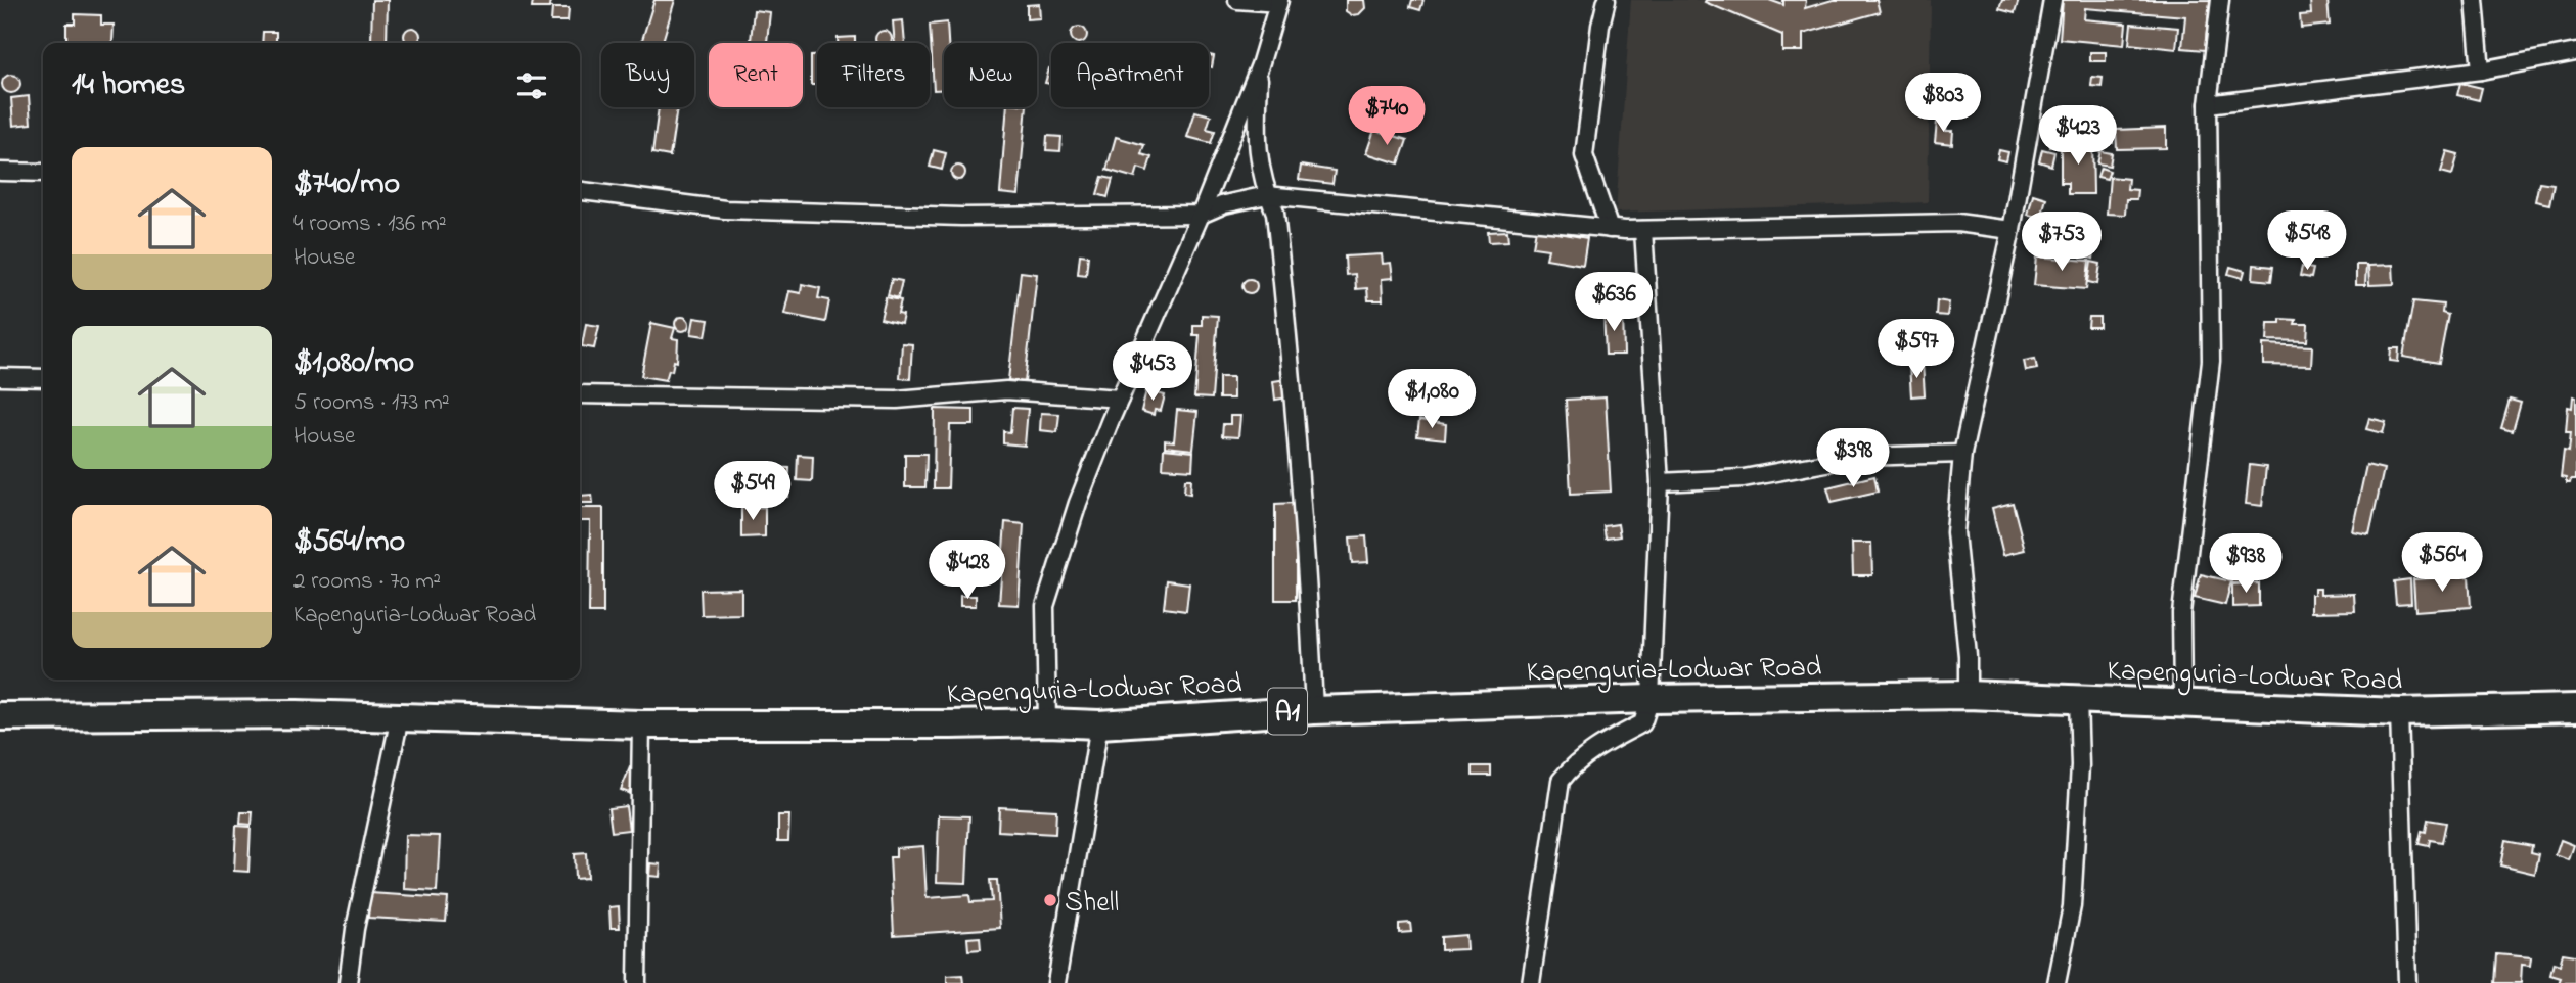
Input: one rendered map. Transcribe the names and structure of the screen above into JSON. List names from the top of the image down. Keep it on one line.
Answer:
{"streets":{"highway":["Kapenguria-Lodwar Road","A1"]},"places":["Shell"],"page":{"chip":["Buy","Rent","Filters","New","Apartment"],"heading":"14 homes","price":["$803","$740","$423","$548","$753","$636","$597","$453","$1,080","$398","$549","$564","$938","$428"],"list":[{"name":"$740/mo","note":"4 rooms · 136 m² · House"},{"name":"$1,080/mo","note":"5 rooms · 173 m² · House"},{"name":"$564/mo","note":"2 rooms · 70 m² · Kapenguria-Lodwar Road"}]}}
